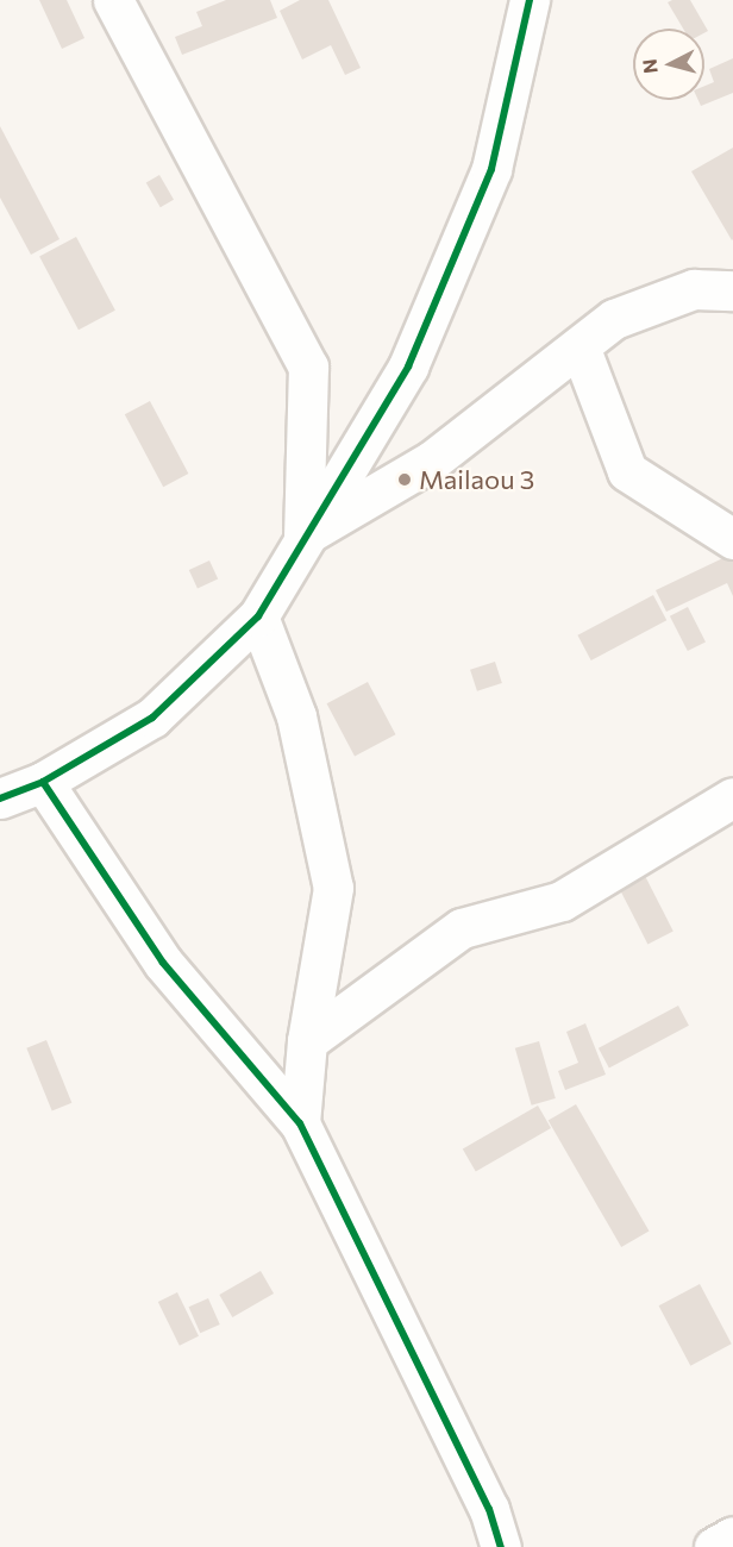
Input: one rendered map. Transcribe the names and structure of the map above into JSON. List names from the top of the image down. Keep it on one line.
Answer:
{"places":["Mailaou 3"],"north":"left"}
